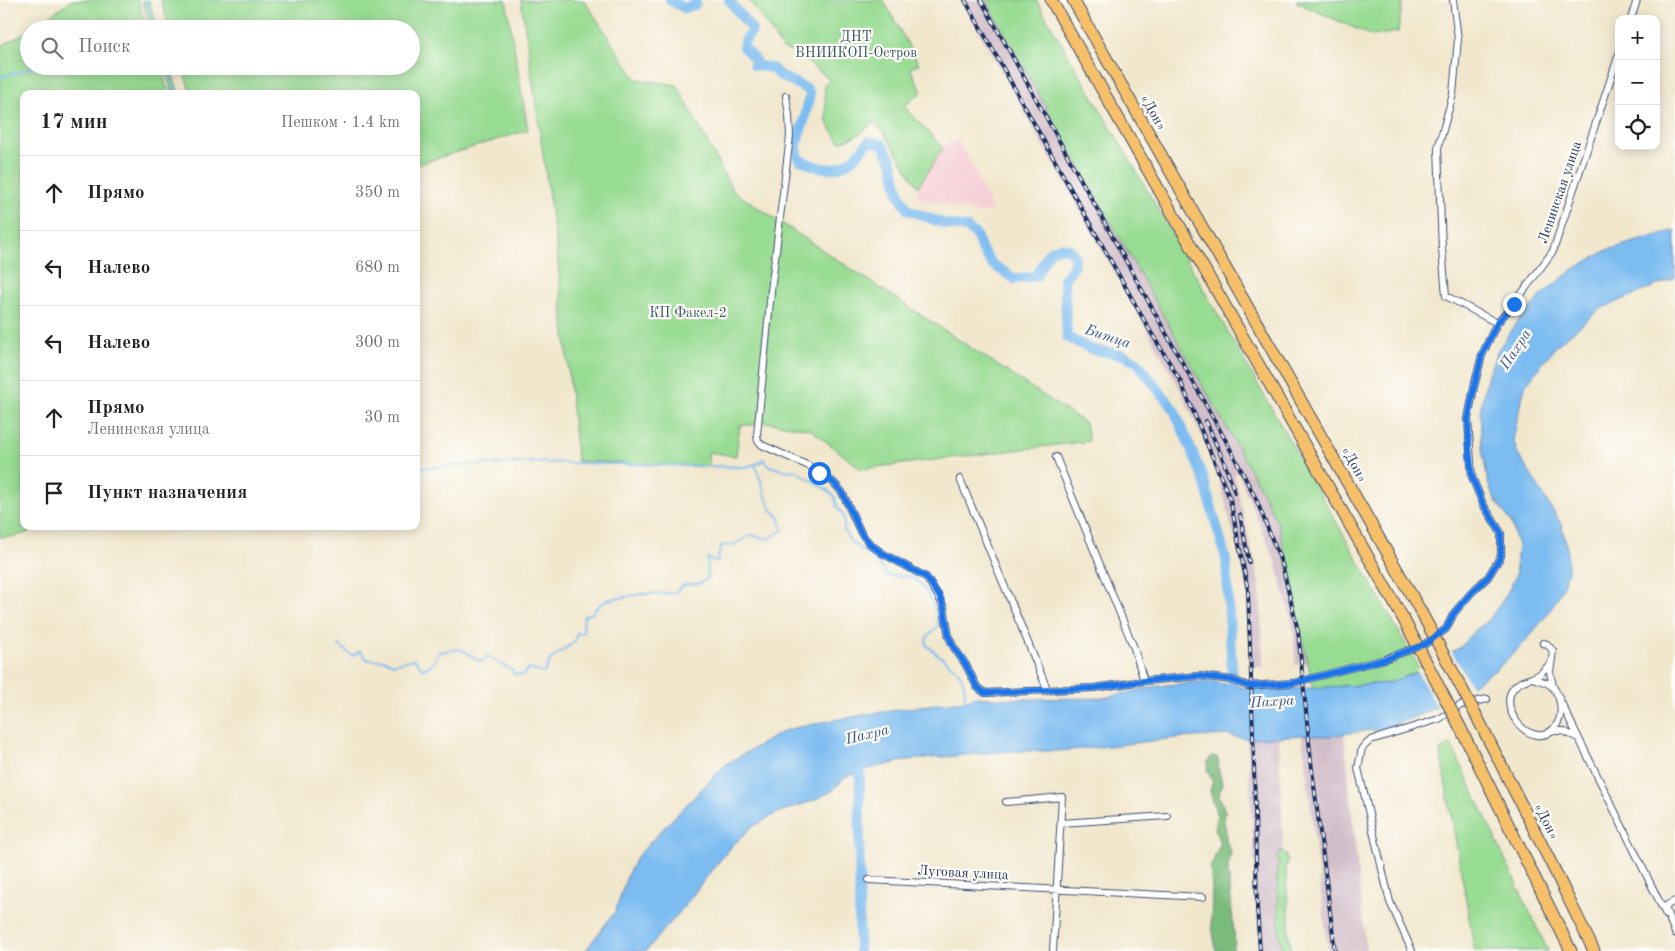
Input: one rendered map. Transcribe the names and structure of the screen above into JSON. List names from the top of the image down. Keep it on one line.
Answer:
{"streets":{"highway":["«Дон»"],"street":["Ленинская улица","Луговая улица"]},"water":["Битца","Пахра"],"parks":["ДНТ ВНИИКОП-Остров","КП Факел-2"],"page":{"map_buttons":["+","−"],"search":"Поиск","heading":["17 мин","Пешком · 1.4 km"],"list":[["Прямо","350 m"],["Налево","680 m"],["Налево","300 m"],["Прямо","Ленинская улица","30 m"],"Пункт назначения"]}}
